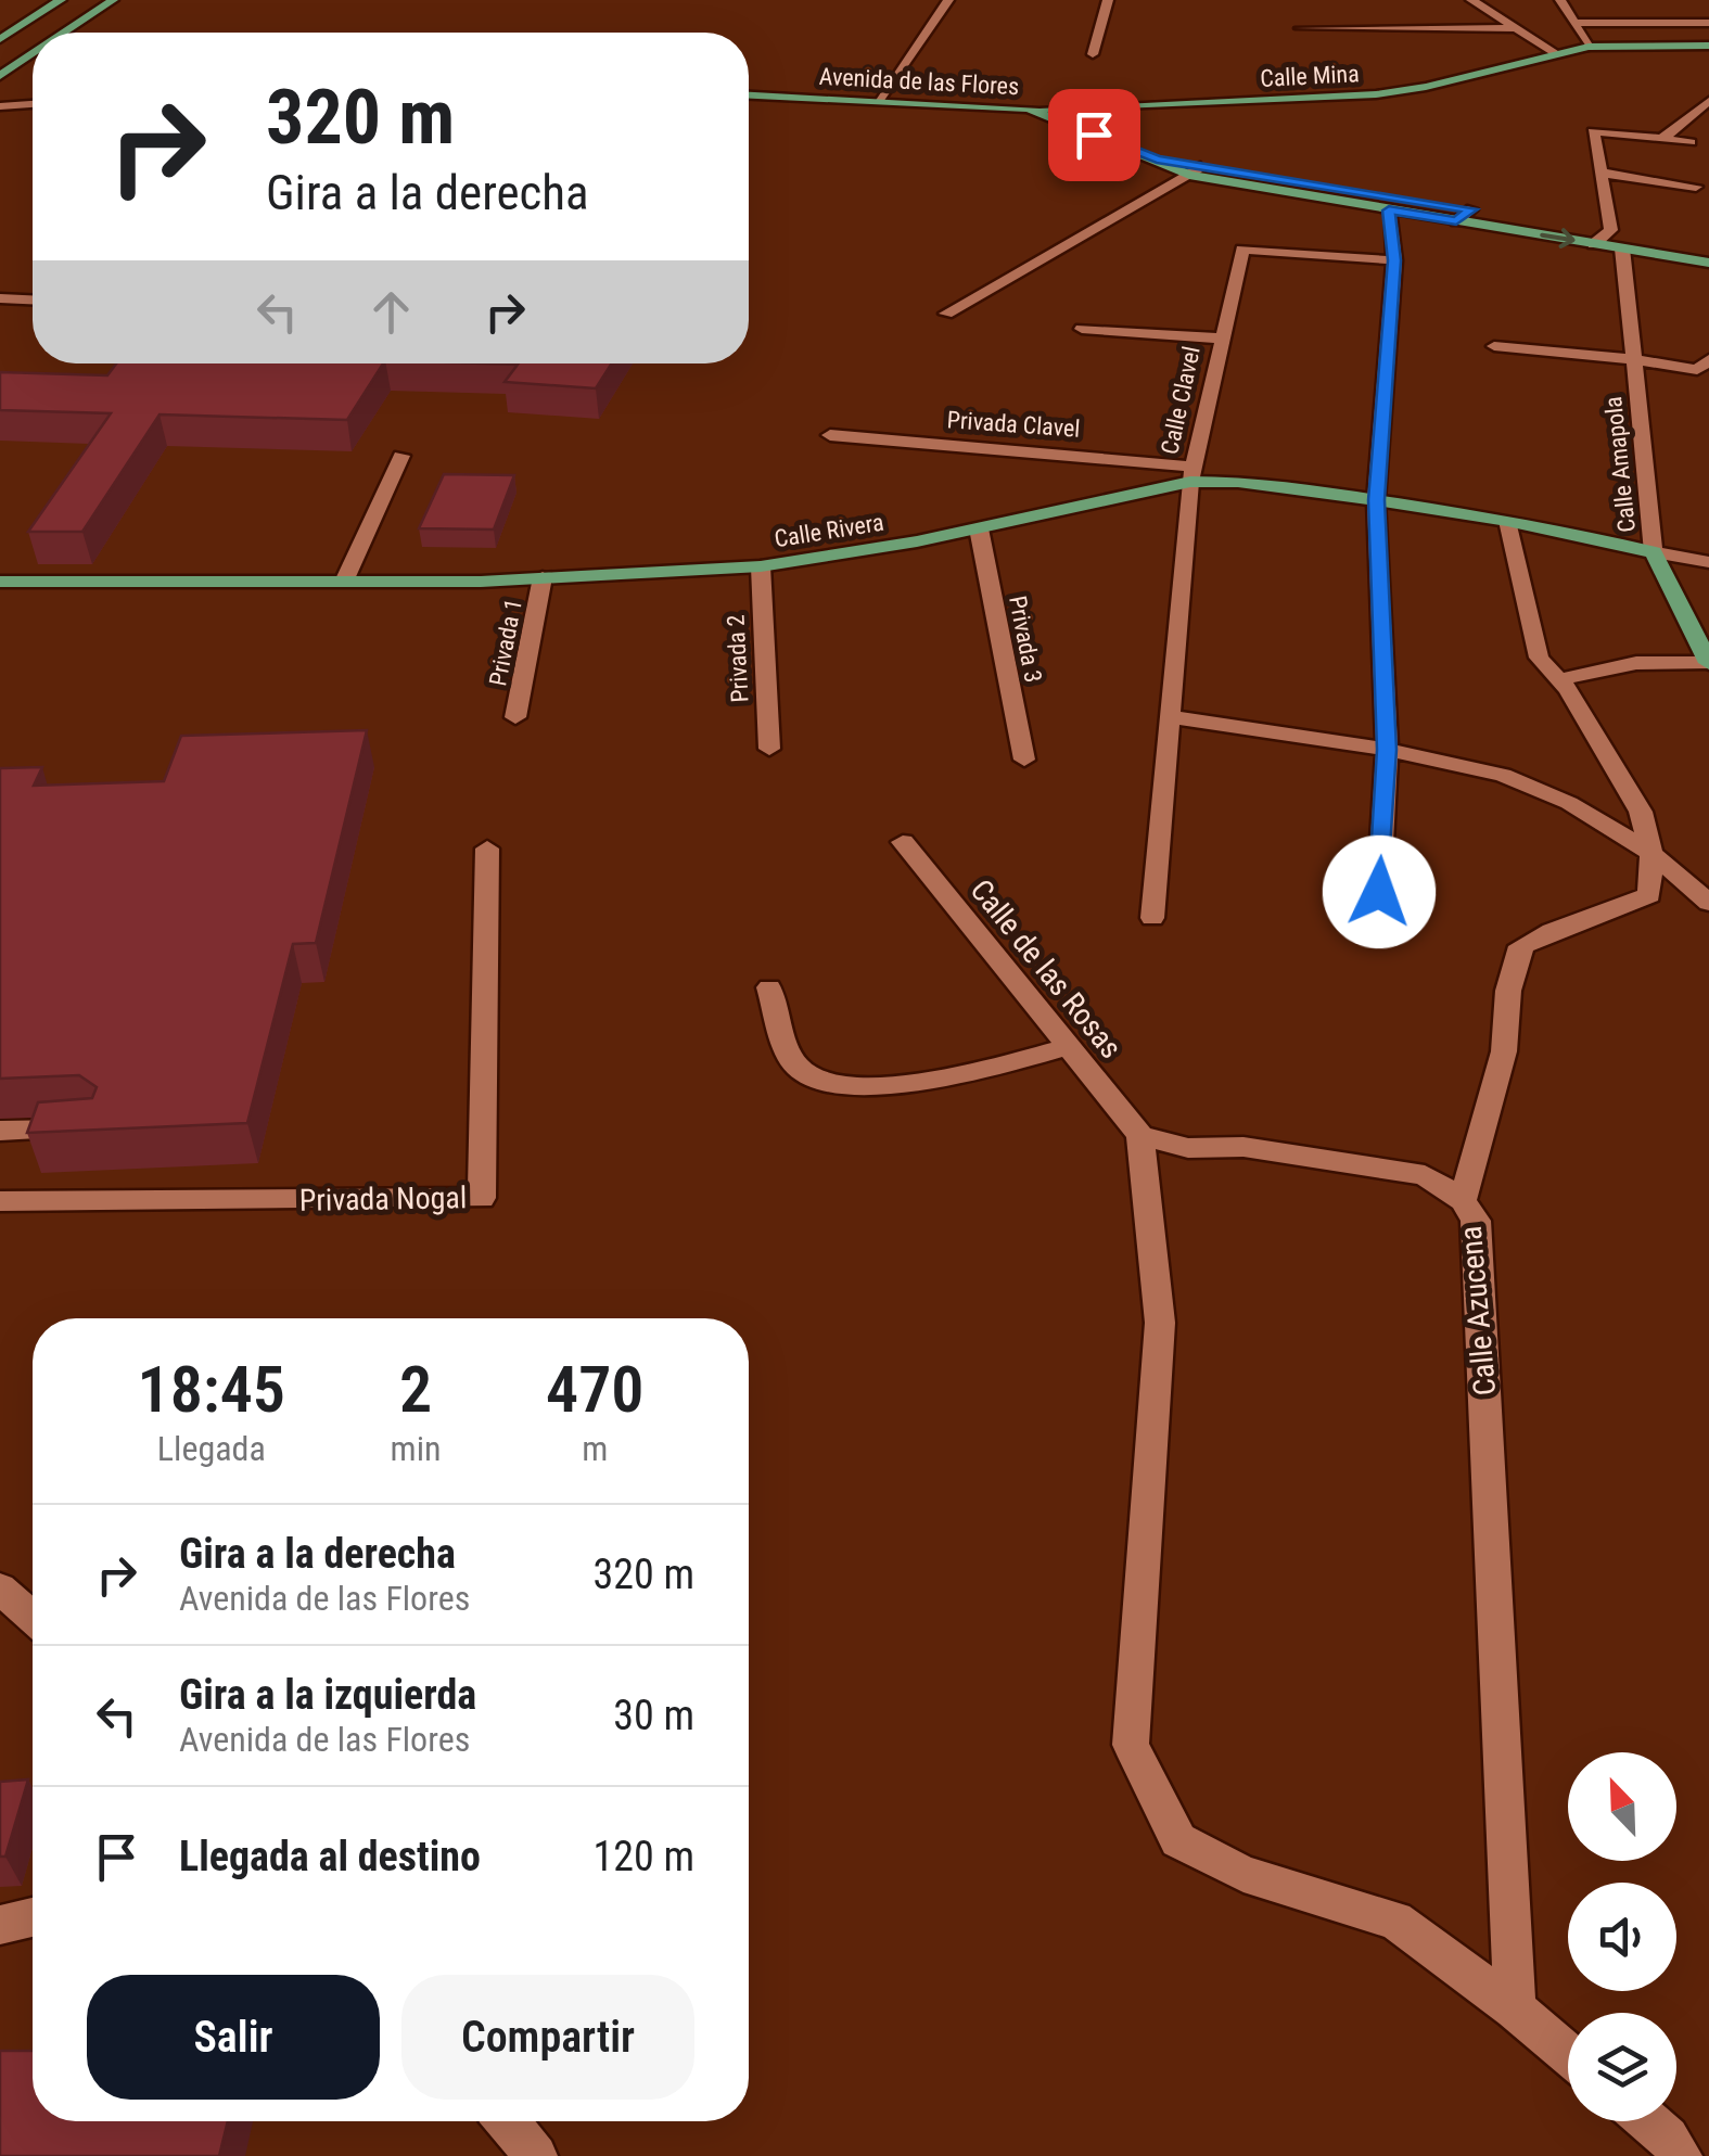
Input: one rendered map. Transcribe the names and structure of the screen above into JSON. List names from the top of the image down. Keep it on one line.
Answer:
{"streets":{"main road":["Calle Mina","Avenida de las Flores","Calle Amapola","Calle Rivera"],"street":["Calle Clavel","Privada Clavel","Privada 3","Privada 1","Privada 2","Calle de las Rosas","Privada Nogal","Calle Azucena"]},"crossings":[["Calle Mina","Avenida de las Flores"],["Avenida de las Flores","Calle Amapola"],["Calle Clavel","Privada Clavel"],["Calle Clavel","Calle Rivera"],["Privada Clavel","Calle Rivera"],["Calle Amapola","Calle Rivera"],["Calle Rivera","Privada 3"],["Calle Rivera","Privada 1"],["Calle Rivera","Privada 2"]],"north":"top left","page":{"turn":["320 m","Gira a la derecha"],"eta":["18:45","Llegada","2","min","470","m"],"list":[{"name":"Gira a la derecha","note":"Avenida de las Flores","value":"320 m"},{"name":"Gira a la izquierda","note":"Avenida de las Flores","value":"30 m"},{"name":"Llegada al destino","value":"120 m"}],"buttons":["Salir","Compartir"]}}
